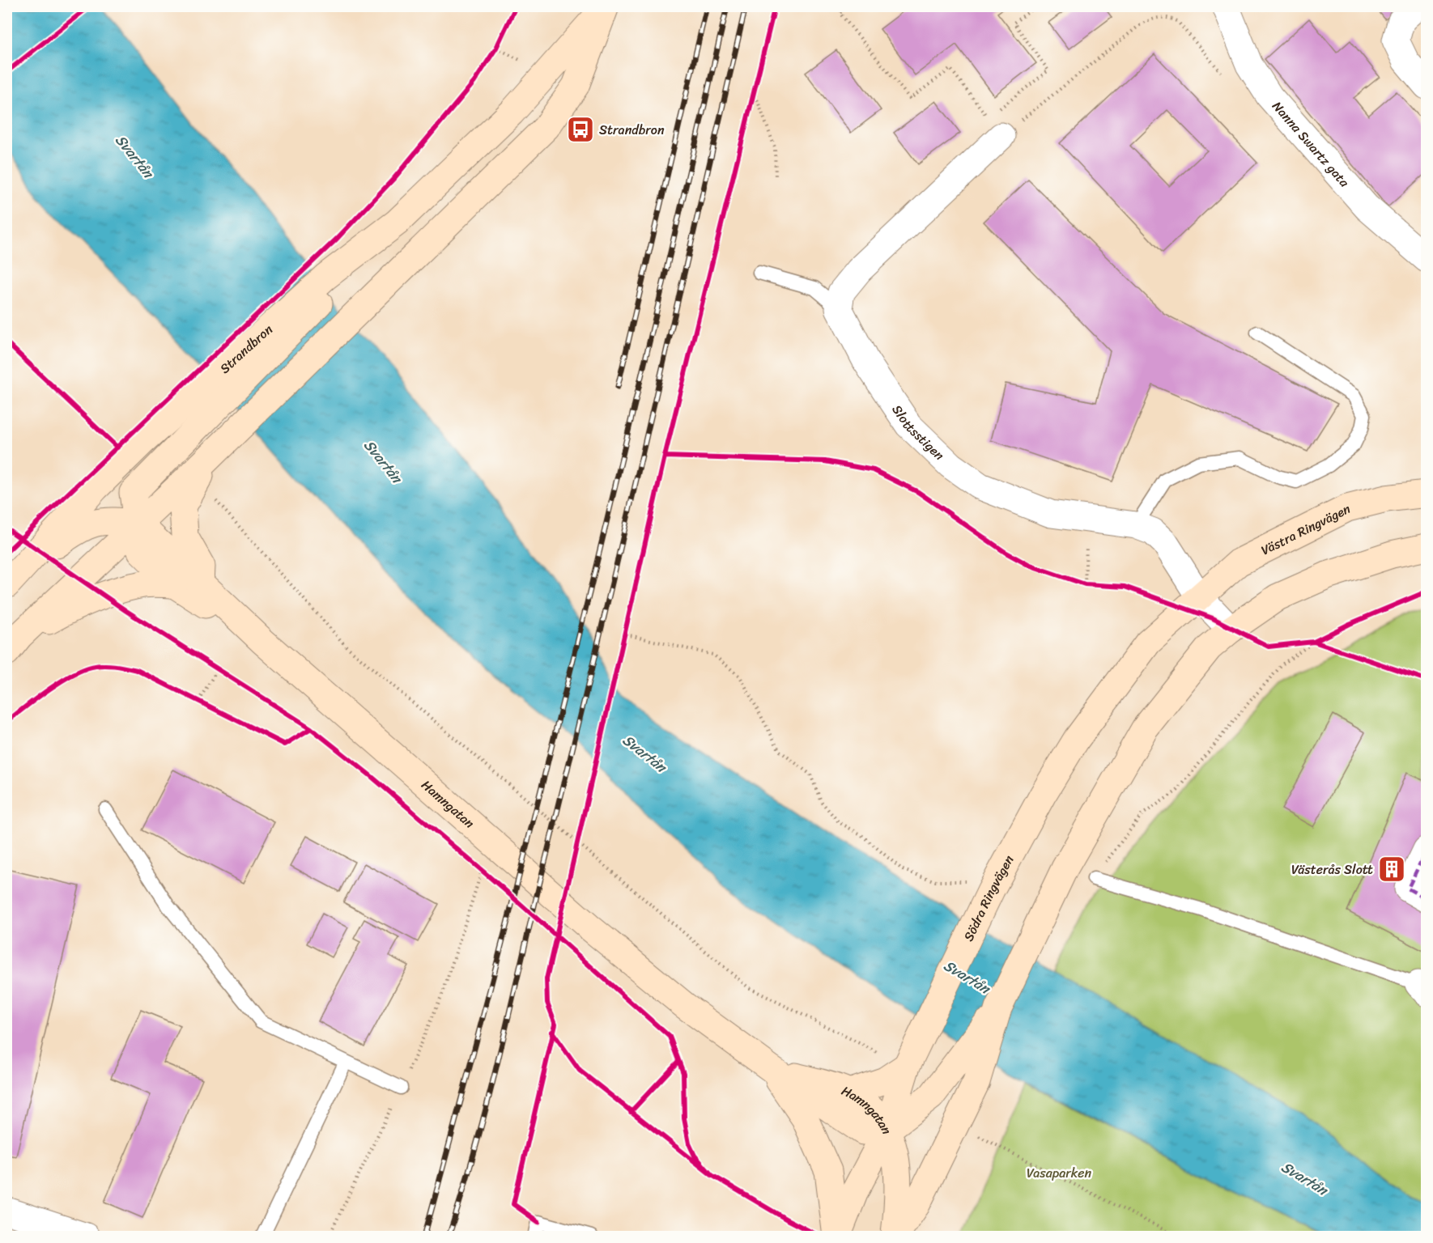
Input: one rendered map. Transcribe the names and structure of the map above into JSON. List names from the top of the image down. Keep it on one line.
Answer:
{"streets":{"main road":["Västra Ringvägen","Hamngatan","Södra Ringvägen"],"street":["Nanna Swartz gata","Slottsstigen"],"cycle path":["Strandbron"]},"crossings":[["Slottsstigen","Västra Ringvägen"],["Slottsstigen","Södra Ringvägen"],["Västra Ringvägen","Södra Ringvägen"],["Hamngatan","Södra Ringvägen"]],"water":["Svartån"],"parks":["Vasaparken"],"places":{"bus stop":["Strandbron"],"building":["Västerås Slott"]}}
